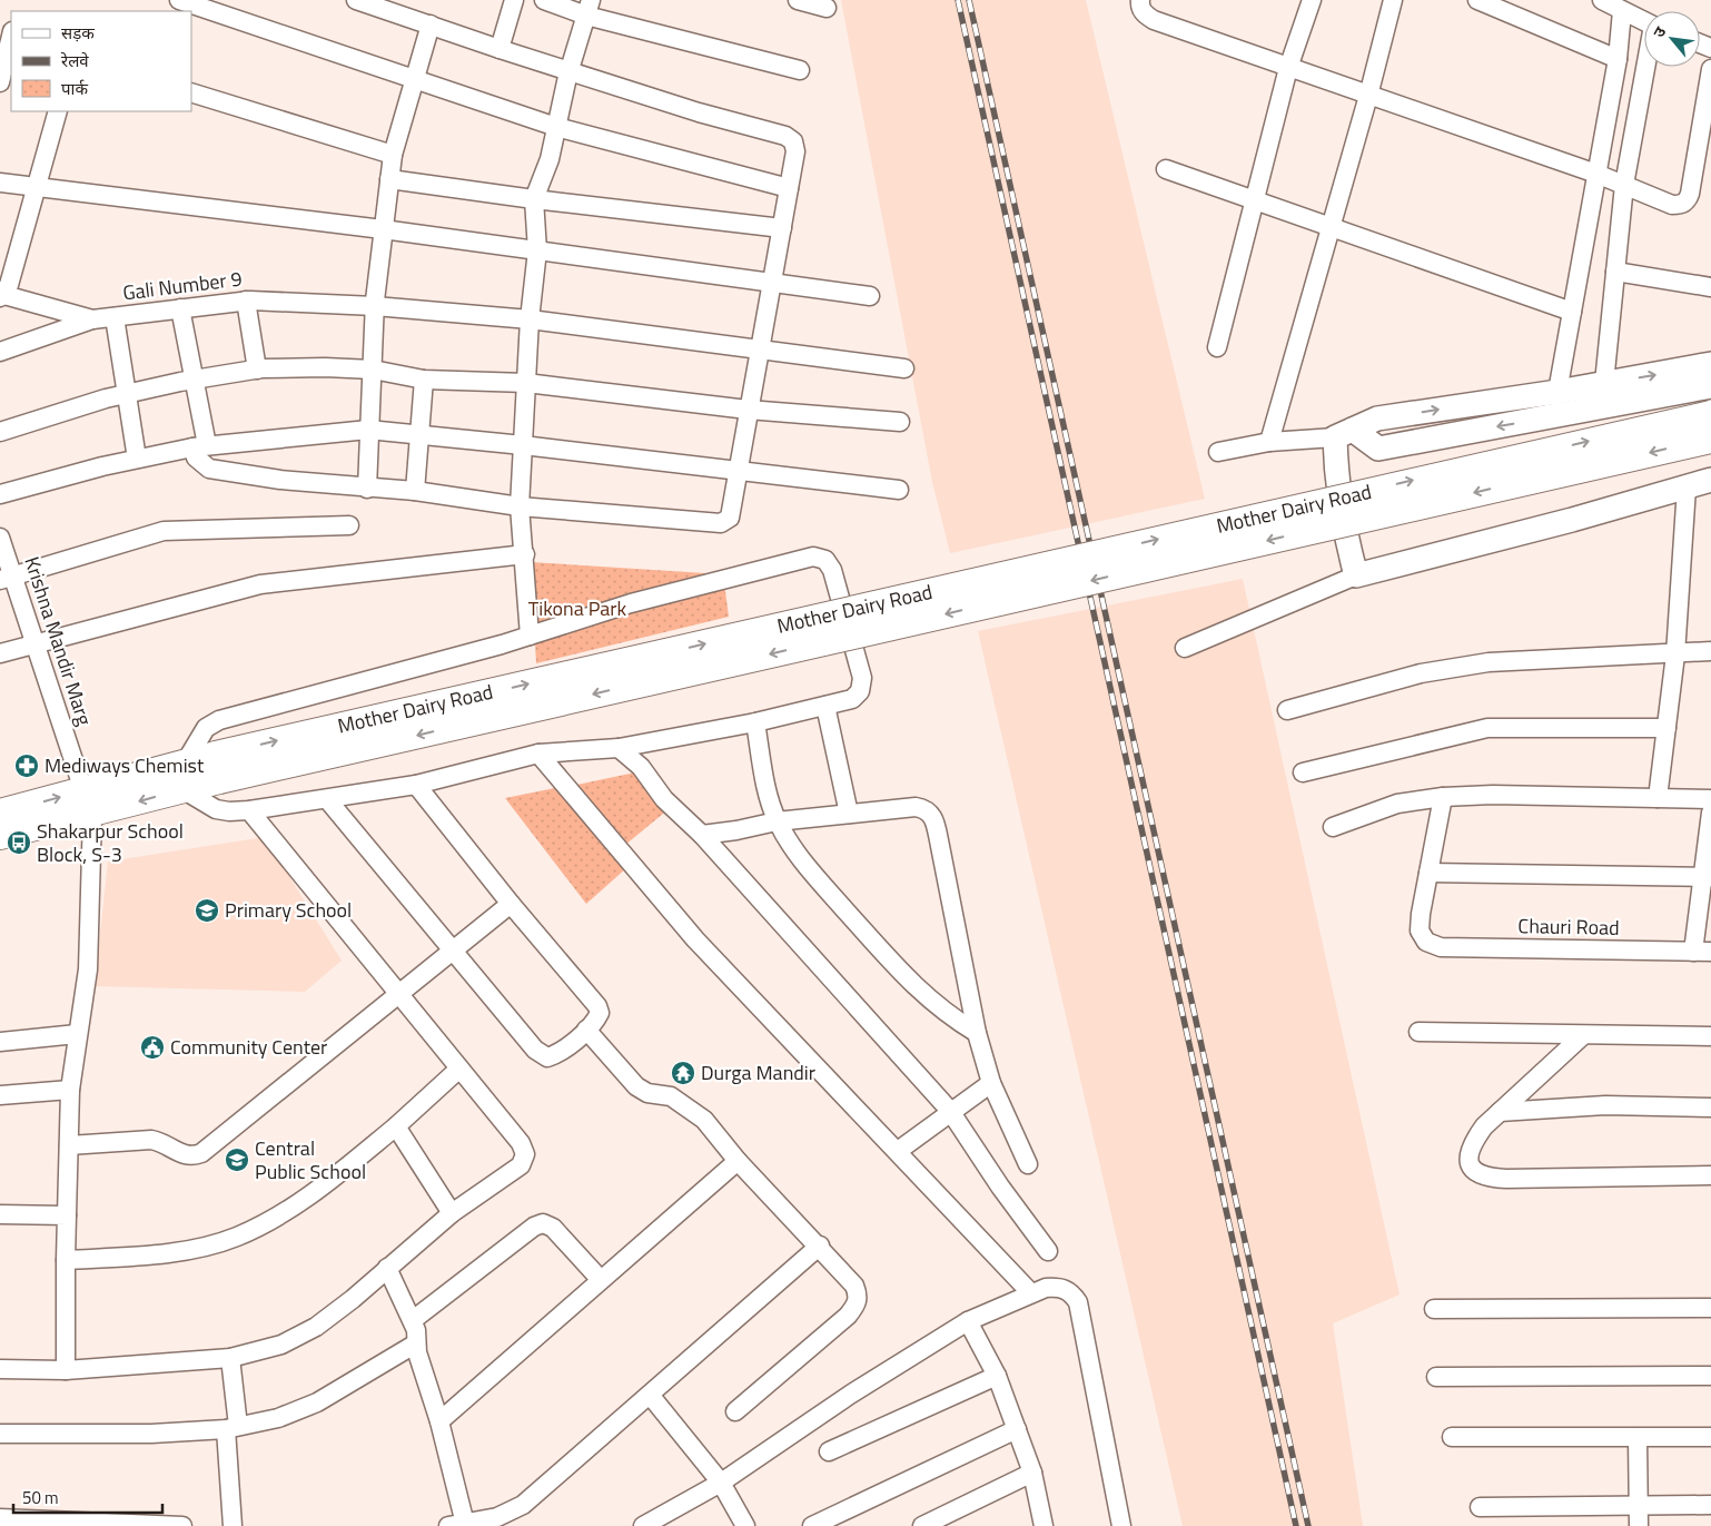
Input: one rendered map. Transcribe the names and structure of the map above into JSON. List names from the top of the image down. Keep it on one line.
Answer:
{"streets":{"main road":["Mother Dairy Road"],"street":["Gali Number 9","Krishna Mandir Marg","Chauri Road"]},"crossings":[["Mother Dairy Road","Krishna Mandir Marg"]],"parks":["Tikona Park"],"places":{"pharmacy":["Mediways Chemist"],"bus stop":["Shakarpur School Block, S-3"],"school or university":["Primary School","Central Public School"],"public building":["Community Center"],"temple":["Durga Mandir"]},"legend":["सड़क","रेलवे","पार्क"],"scale_bar":"50 m","north":"top left"}
